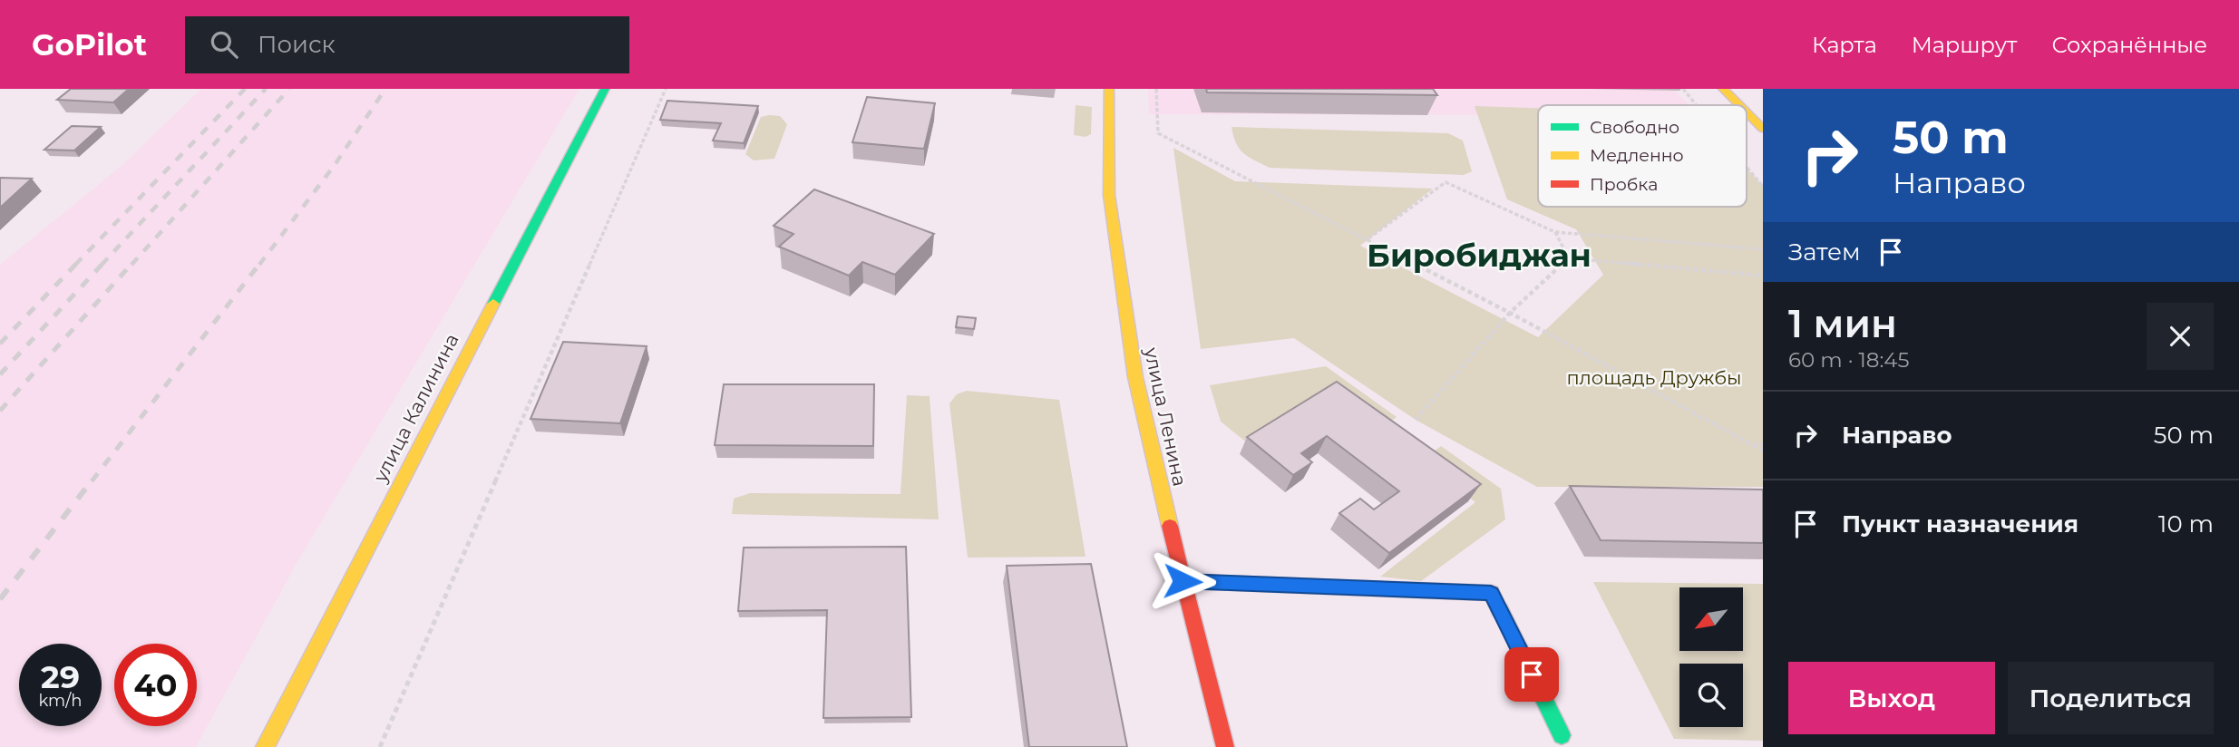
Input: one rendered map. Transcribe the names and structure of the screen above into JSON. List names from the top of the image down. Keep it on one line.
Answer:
{"streets":{"street":["улица Калинина","улица Ленина"]},"districts":["Биробиджан"],"parks":["площадь Дружбы"],"legend":["Свободно","Медленно","Пробка"],"north":"bottom left","page":{"header":"GoPilot","search":"Поиск","nav":["Карта","Маршрут","Сохранённые"],"turn":["50 m","Направо"],"then":"Затем","heading":["1 мин","60 m · 18:45"],"list":[{"name":"Направо","value":"50 m"},{"name":"Пункт назначения","value":"10 m"}],"speed":"29 km/h","limit":"40","buttons":["Выход","Поделиться"]}}
